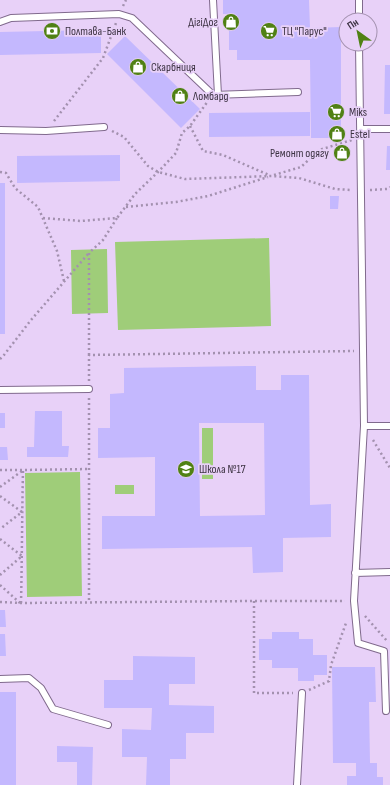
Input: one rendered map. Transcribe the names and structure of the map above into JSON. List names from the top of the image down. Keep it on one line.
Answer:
{"places":{"shop":["ДігіДог","Скарбниця","Ломбард","Estel","Ремонт одягу"],"bank":["Полтава-Банк"],"supermarket":["ТЦ \"Парус\"","Miks"],"school or university":["Школа №17"]},"north":"top left"}
